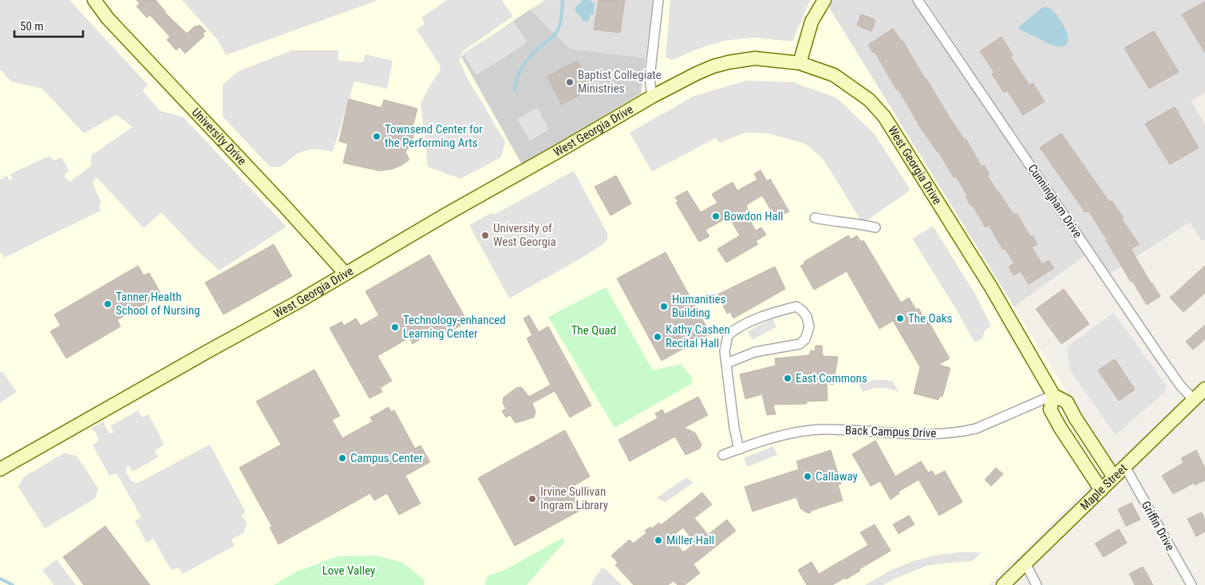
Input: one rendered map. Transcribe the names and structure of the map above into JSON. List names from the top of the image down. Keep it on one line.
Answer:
{"streets":{"street":["West Georgia Drive","University Drive","Cunningham Drive","Back Campus Drive","Maple Street","Griffin Drive"]},"crossings":[["West Georgia Drive","University Drive"],["West Georgia Drive","Back Campus Drive"],["West Georgia Drive","Maple Street"],["Cunningham Drive","Maple Street"],["Maple Street","Griffin Drive"]],"parks":["The Quad","Love Valley"],"places":["Baptist Collegiate Ministries","Townsend Center for the Performing Arts","Bowdon Hall","University of West Georgia","Tanner Health School of Nursing","Humanities Building","The Oaks","Technology-enhanced Learning Center","Kathy Cashen Recital Hall","East Commons","Campus Center","Callaway","Irvine Sullivan Ingram Library","Miller Hall"],"scale_bar":"50 m"}
